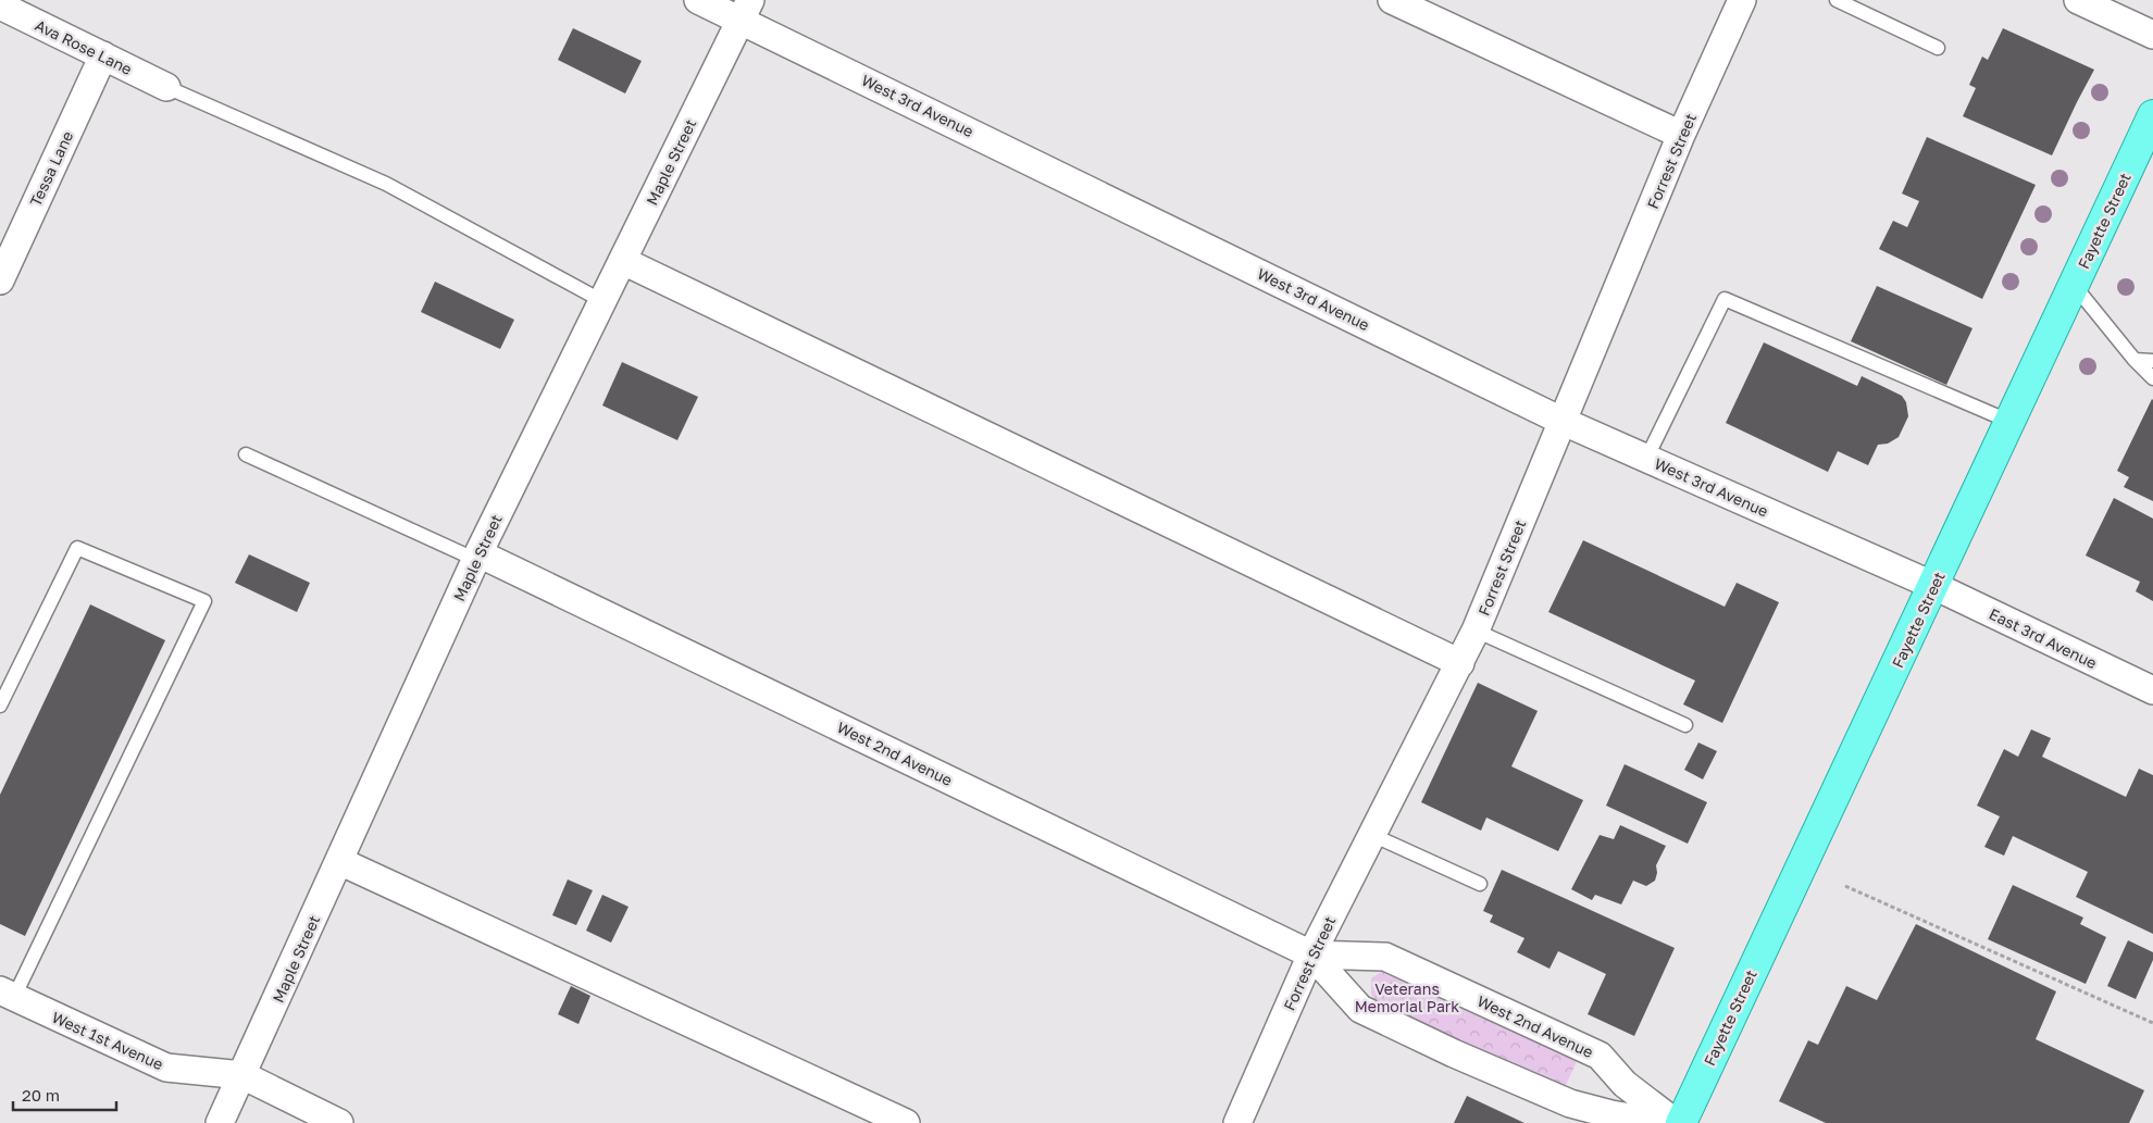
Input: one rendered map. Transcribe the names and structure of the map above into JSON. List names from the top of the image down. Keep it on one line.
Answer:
{"streets":{"main road":["Fayette Street"],"street":["Ava Rose Lane","West 3rd Avenue","Forrest Street","Maple Street","Tessa Lane","East 3rd Avenue","West 2nd Avenue","West 1st Avenue"]},"crossings":[["Ava Rose Lane","Tessa Lane"],["West 3rd Avenue","Forrest Street"],["West 3rd Avenue","Maple Street"],["West 3rd Avenue","Fayette Street"],["West 3rd Avenue","East 3rd Avenue"],["Forrest Street","West 2nd Avenue"],["Maple Street","West 2nd Avenue"],["Maple Street","West 1st Avenue"],["Fayette Street","East 3rd Avenue"]],"parks":["Veterans Memorial Park"],"scale_bar":"20 m"}
